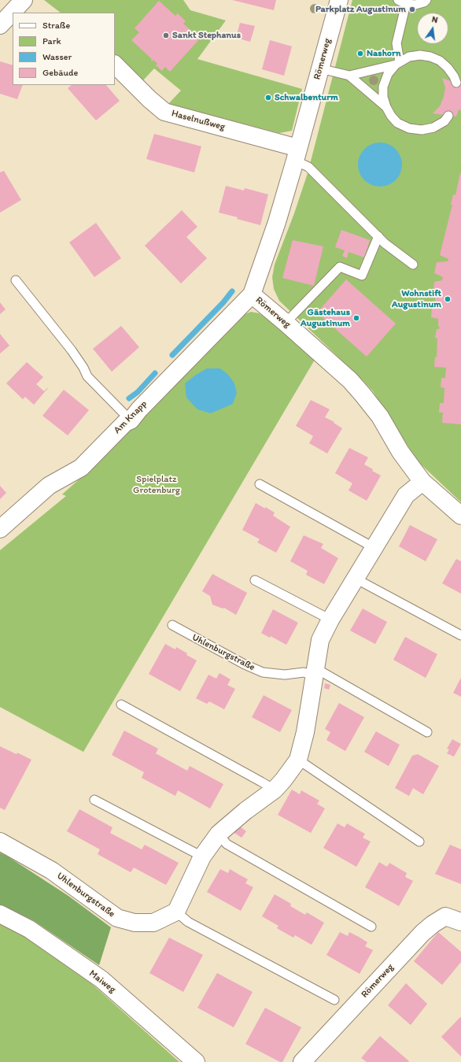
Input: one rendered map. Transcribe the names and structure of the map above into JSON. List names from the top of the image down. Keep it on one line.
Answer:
{"streets":{"street":["Römerweg","Haselnußweg","Am Knapp","Uhlenburgstraße","Maiweg"]},"crossings":[["Römerweg","Haselnußweg"],["Römerweg","Am Knapp"]],"parks":["Spielplatz Grotenburg"],"places":["Parkplatz Augustinum","Sankt Stephanus","Nashorn","Schwalbenturm","Wohnstift Augustinum","Gästehaus Augustinum"],"legend":["Straße","Park","Wasser","Gebäude"],"north":"top"}
